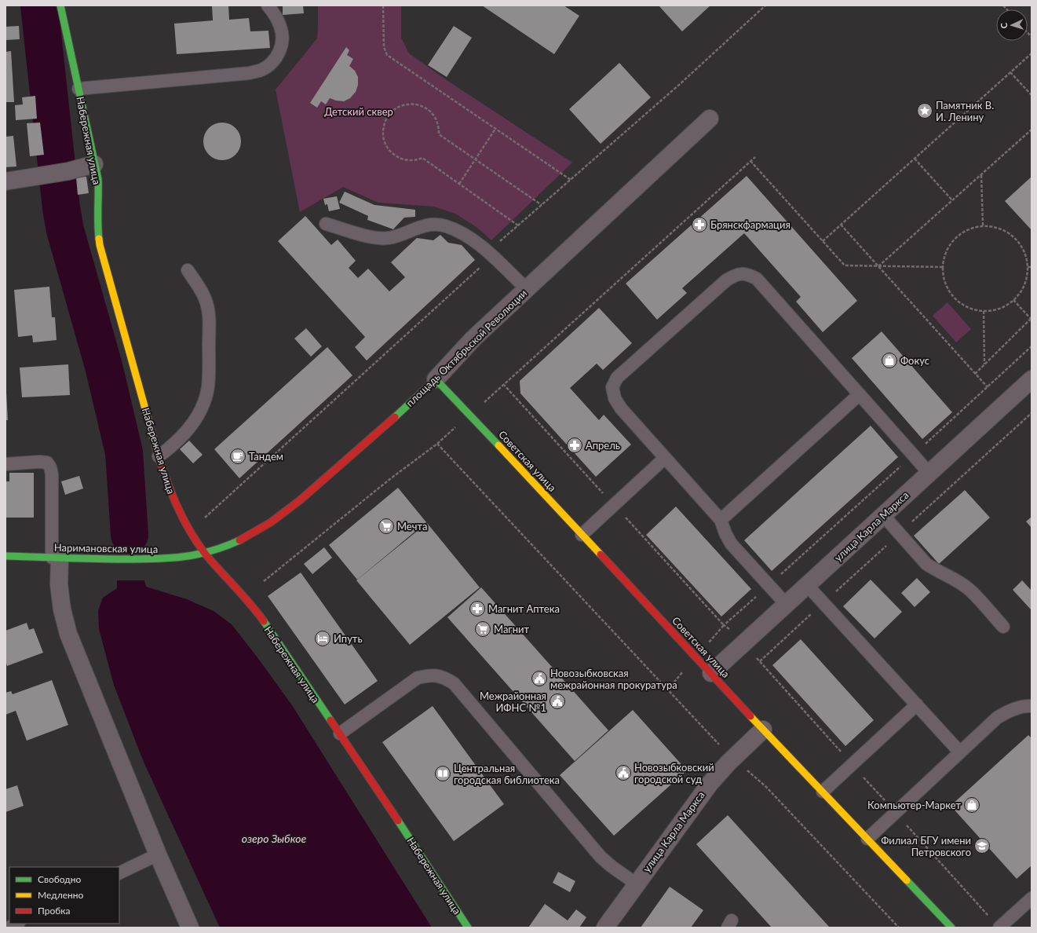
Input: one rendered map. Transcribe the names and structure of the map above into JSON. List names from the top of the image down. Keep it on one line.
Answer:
{"streets":{"main road":["Набережная улица","площадь Октябрьской Революции","Советская улица","Наримановская улица"],"street":["улица Карла Маркса"]},"crossings":[["Набережная улица","площадь Октябрьской Революции"],["Набережная улица","Наримановская улица"],["площадь Октябрьской Революции","Советская улица"],["площадь Октябрьской Революции","Наримановская улица"],["Советская улица","улица Карла Маркса"]],"water":["озеро Зыбкое"],"parks":["Детский сквер"],"places":{"place":["Памятник В. И. Ленину"],"pharmacy":["Брянскфармация","Апрель","Магнит Аптека"],"shop":["Фокус","Компьютер-Маркет"],"cafe":["Тандем"],"supermarket":["Мечта","Магнит"],"hotel":["Ипуть"],"public building":["Новозыбковская межрайонная прокуратура","Межрайонная ИФНС №1","Новозыбковский городской суд"],"library":["Центральная городская библиотека"],"school or university":["Филиал БГУ имени Петровского"]},"legend":["Свободно","Медленно","Пробка"],"north":"left"}
